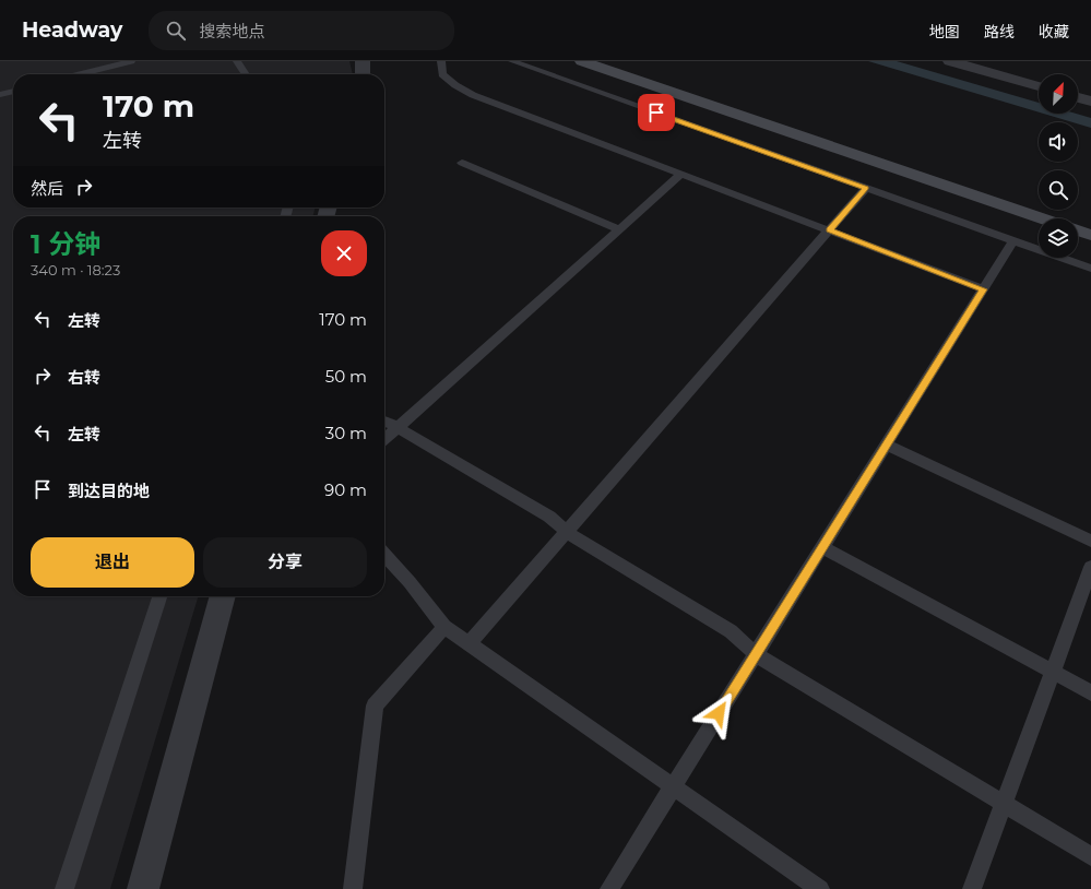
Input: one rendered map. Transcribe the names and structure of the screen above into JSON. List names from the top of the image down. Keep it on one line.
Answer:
{"north":"top right","page":{"header":"Headway","search":"搜索地点","nav":["地图","路线","收藏"],"turn":["170 m","左转"],"then":"然后","heading":["1 分钟","340 m · 18:23"],"list":[{"name":"左转","value":"170 m"},{"name":"右转","value":"50 m"},{"name":"左转","value":"30 m"},{"name":"到达目的地","value":"90 m"}],"buttons":["退出","分享"]}}
